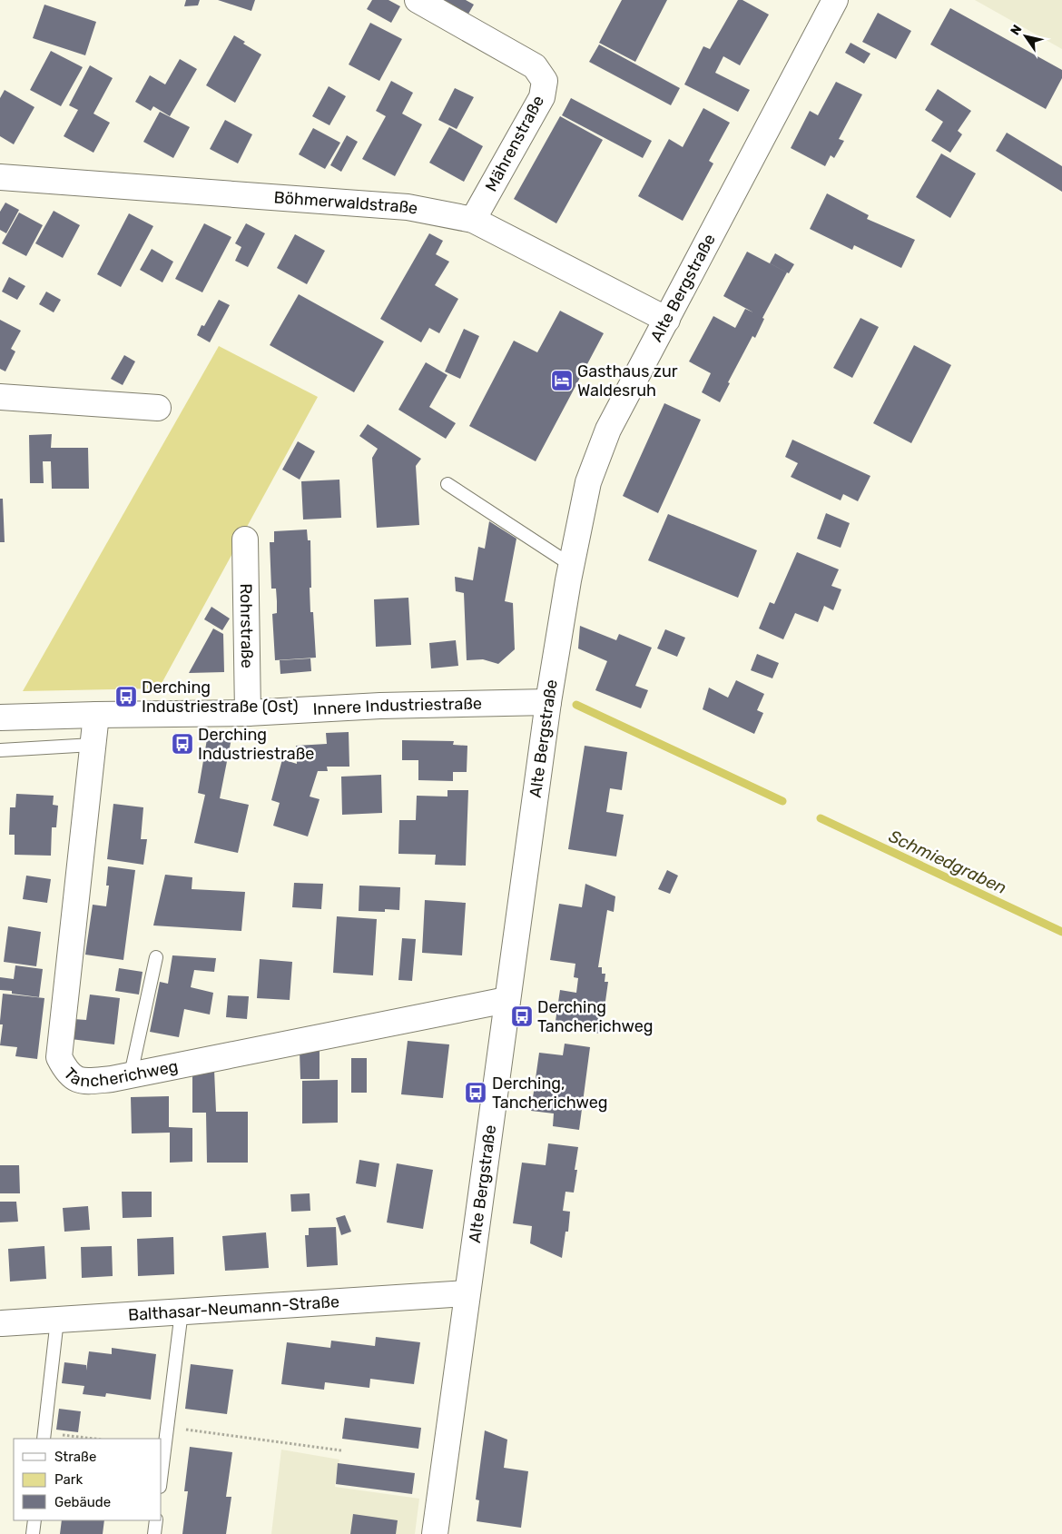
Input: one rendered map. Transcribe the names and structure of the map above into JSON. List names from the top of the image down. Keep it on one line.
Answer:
{"streets":{"street":["Mährenstraße","Böhmerwaldstraße","Alte Bergstraße","Rohrstraße","Innere Industriestraße","Tancherichweg","Balthasar-Neumann-Straße"]},"crossings":[["Mährenstraße","Böhmerwaldstraße"],["Böhmerwaldstraße","Alte Bergstraße"],["Alte Bergstraße","Innere Industriestraße"],["Alte Bergstraße","Tancherichweg"],["Alte Bergstraße","Balthasar-Neumann-Straße"],["Rohrstraße","Innere Industriestraße"],["Innere Industriestraße","Tancherichweg"]],"water":["Schmiedgraben"],"places":{"hotel":["Gasthaus zur Waldesruh"],"bus stop":["Derching Industriestraße (Ost)","Derching Industriestraße","Derching Tancherichweg","Derching, Tancherichweg"]},"legend":["Straße","Park","Gebäude"],"north":"top left"}
